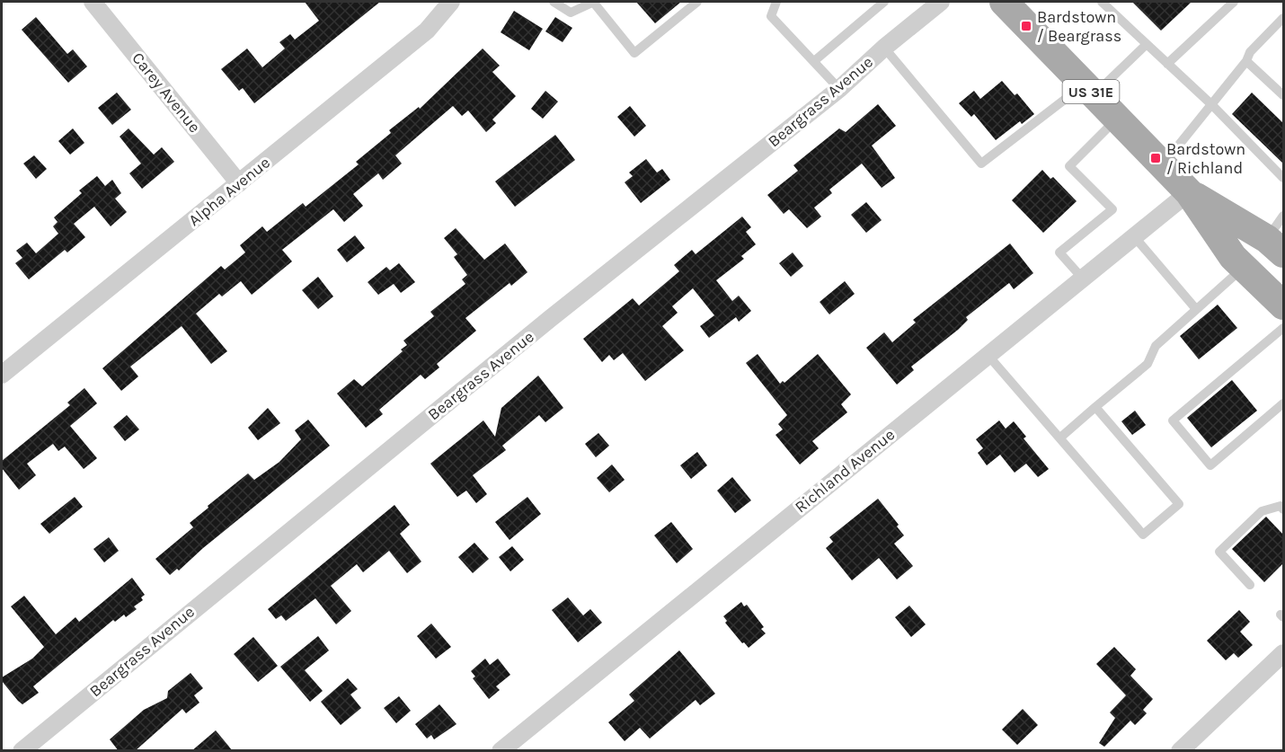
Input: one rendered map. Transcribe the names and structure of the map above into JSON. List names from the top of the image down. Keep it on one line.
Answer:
{"streets":{"main road":["US 31E"],"street":["Carey Avenue","Beargrass Avenue","Alpha Avenue","Richland Avenue"]},"crossings":[["US 31E","Richland Avenue"],["Carey Avenue","Alpha Avenue"]],"places":{"transit":["Bardstown / Beargrass","Bardstown / Richland"]}}
